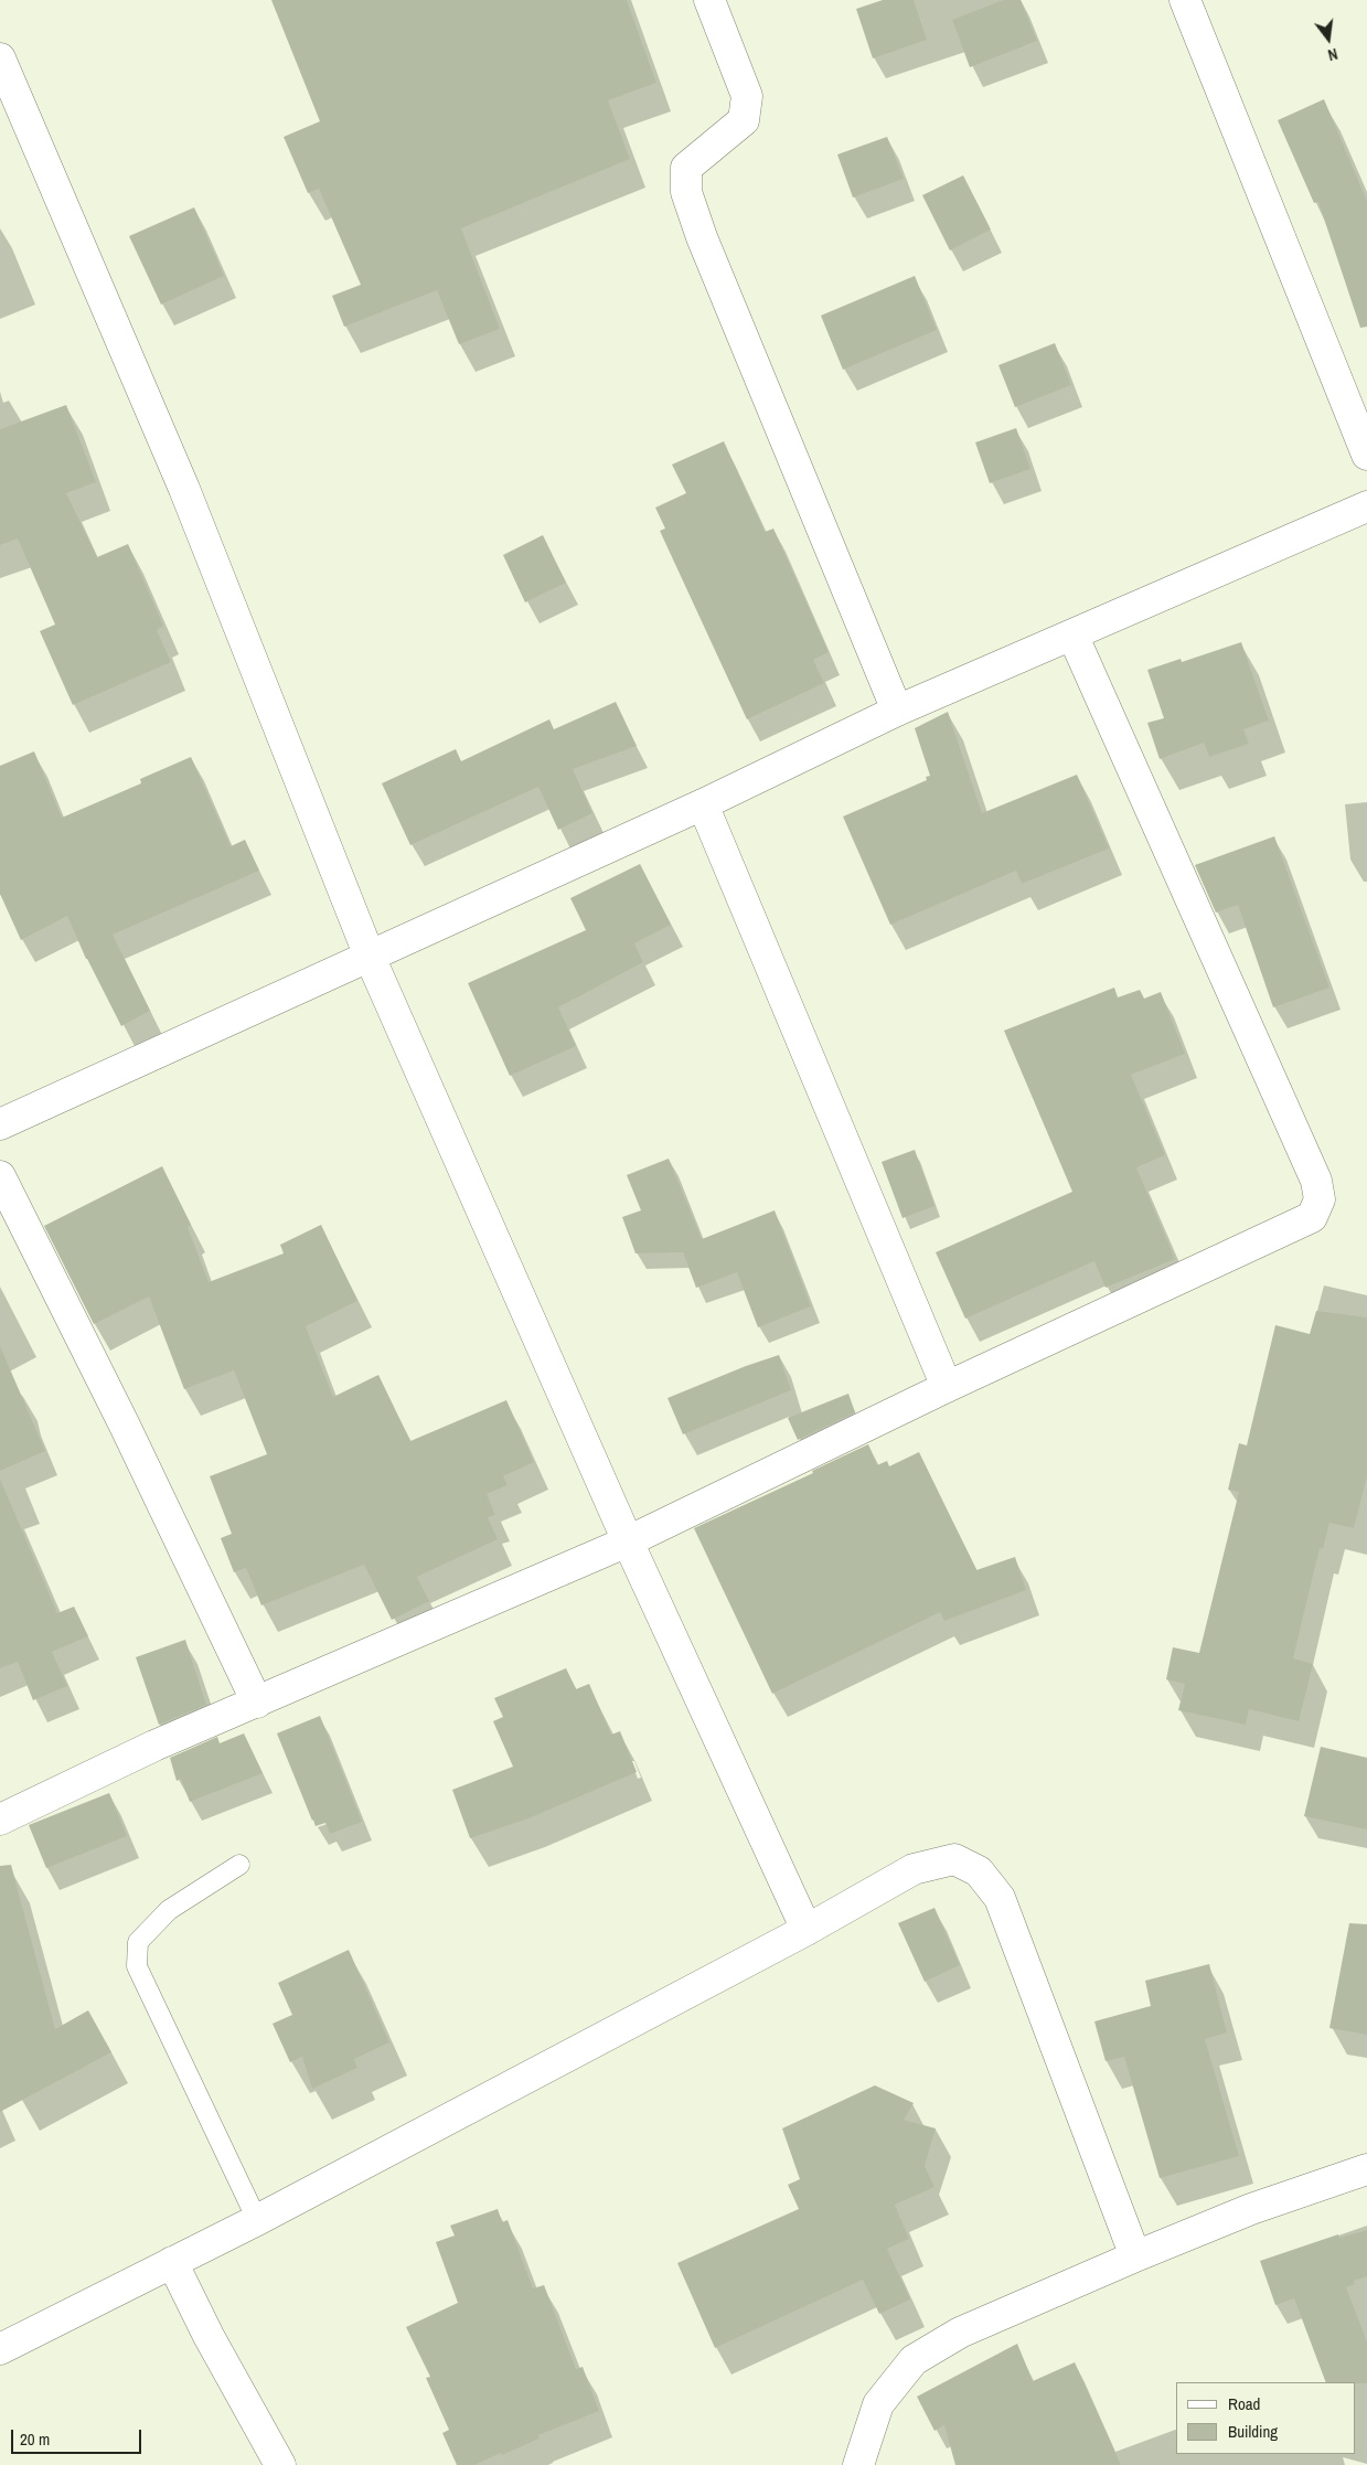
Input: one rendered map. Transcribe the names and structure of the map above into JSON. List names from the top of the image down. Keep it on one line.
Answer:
{"legend":["Road","Building"],"scale_bar":"20 m","north":"bottom"}
